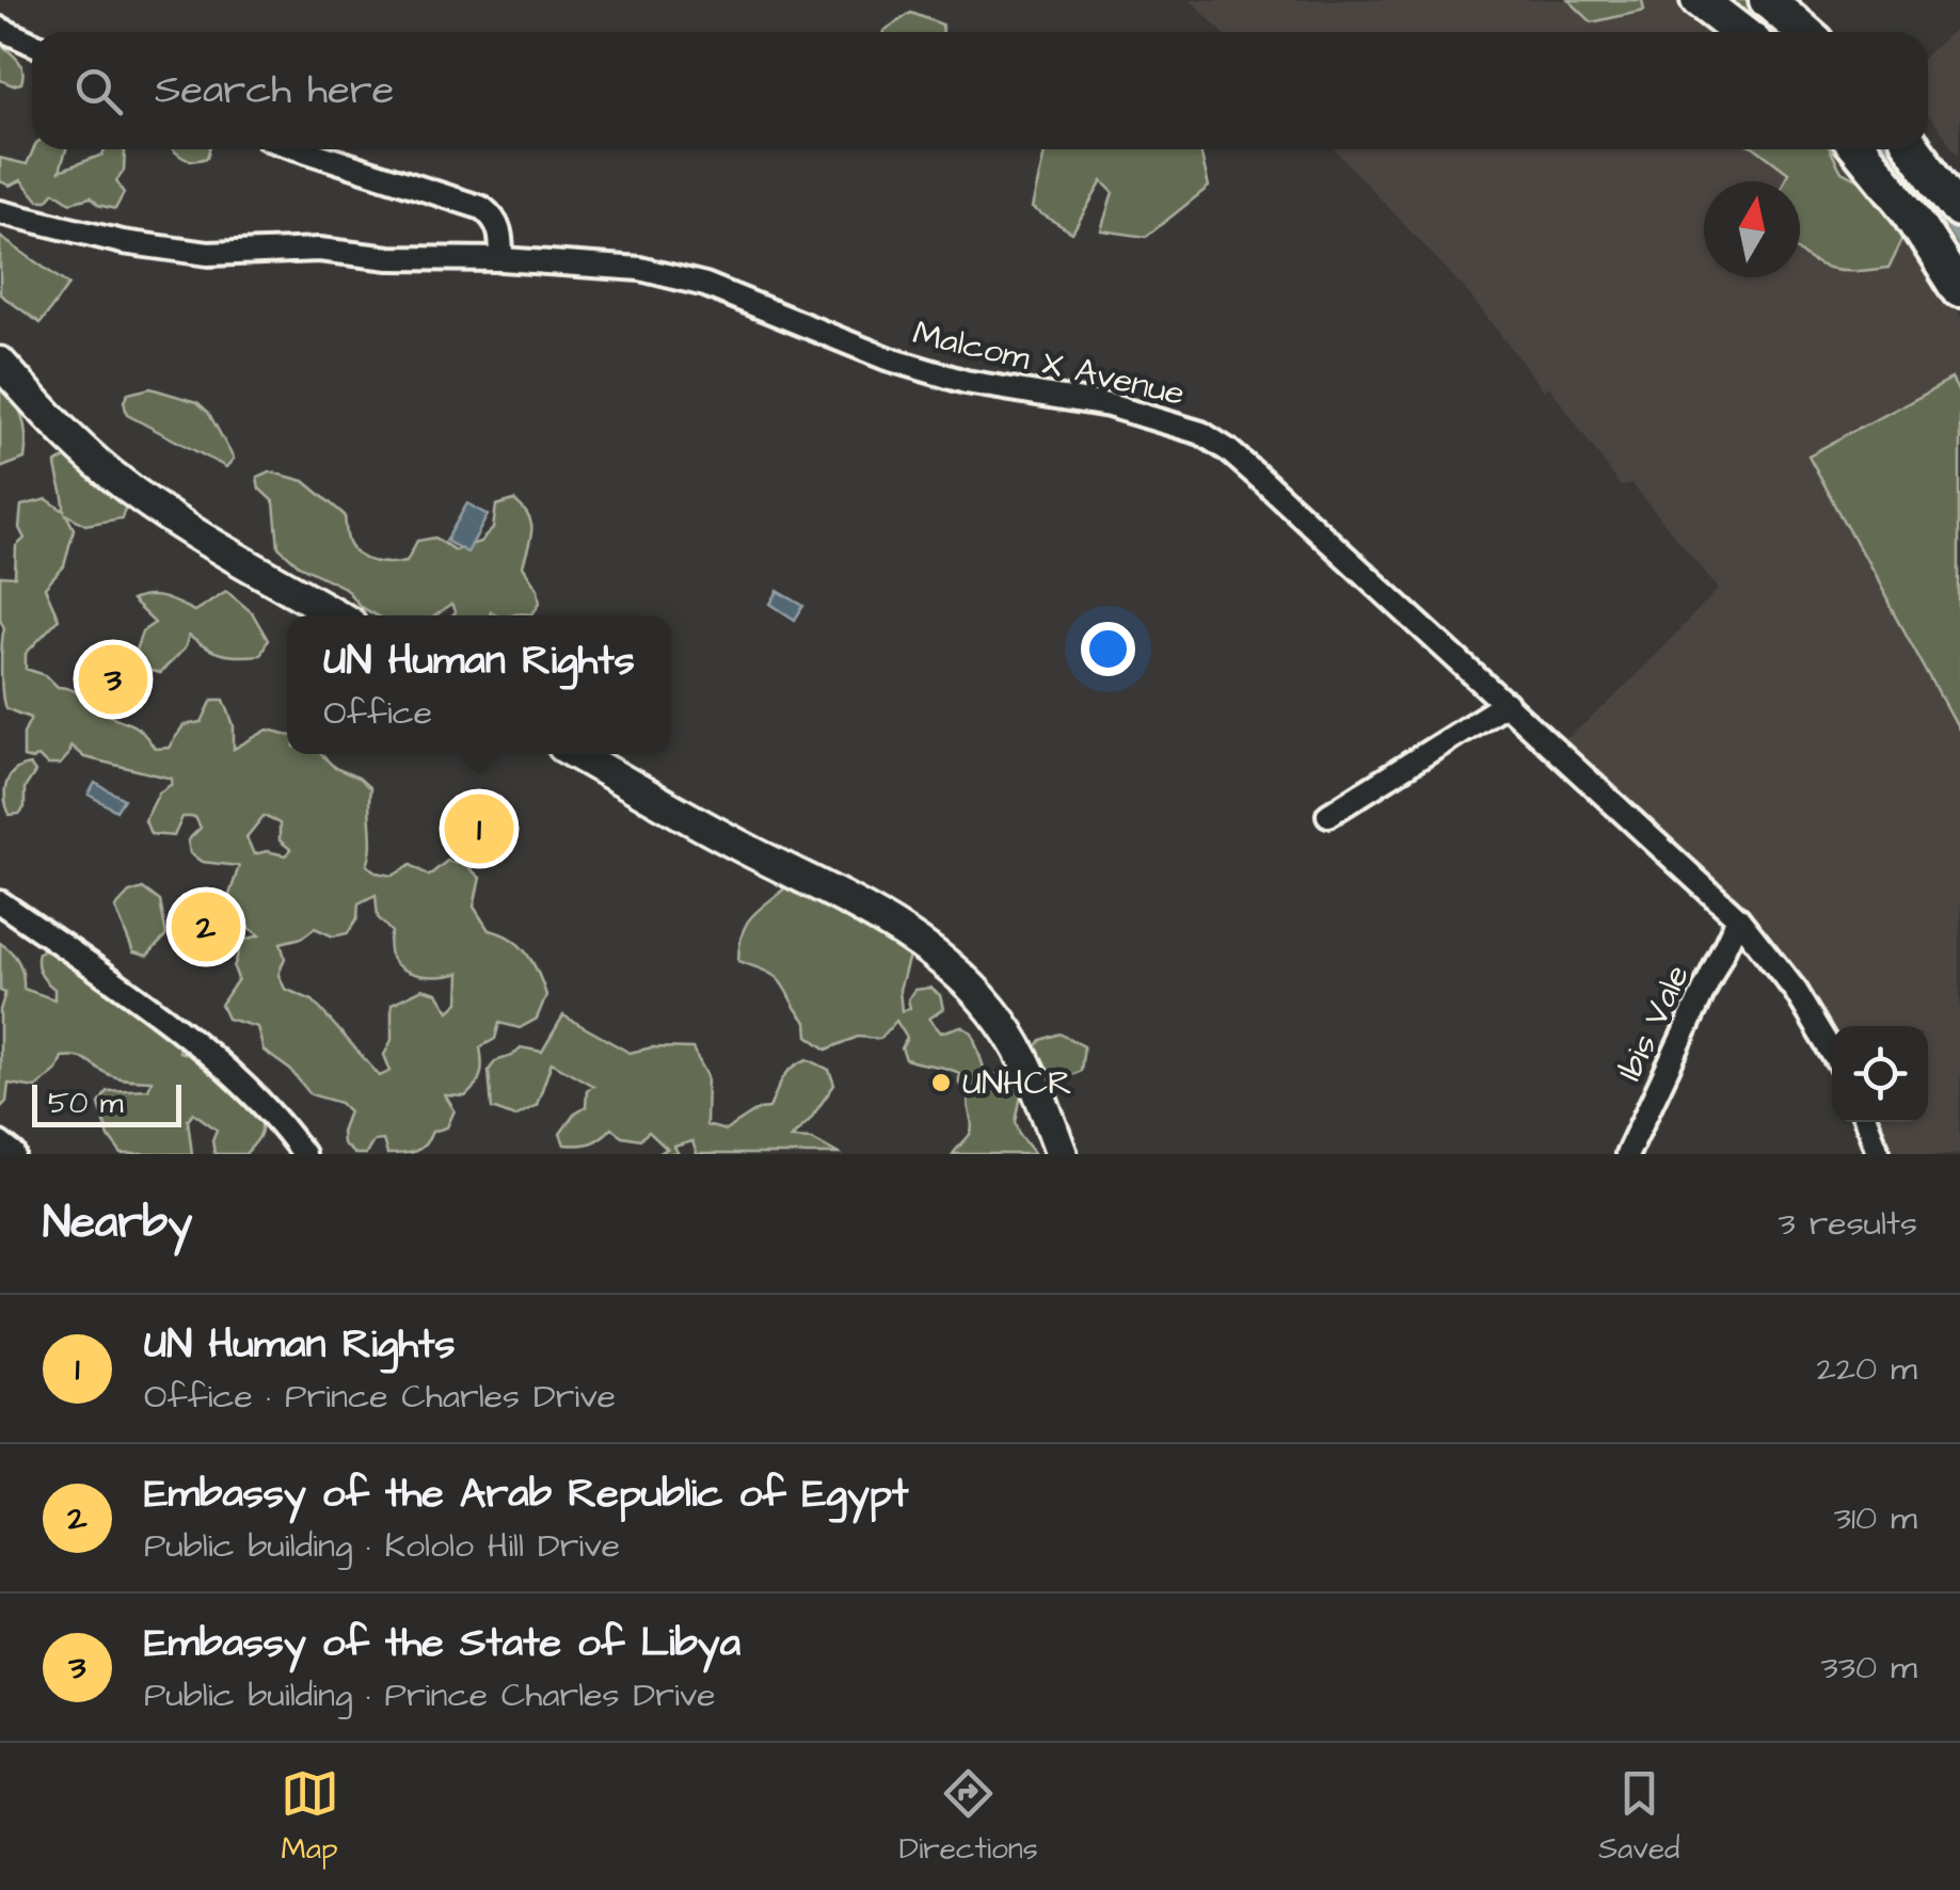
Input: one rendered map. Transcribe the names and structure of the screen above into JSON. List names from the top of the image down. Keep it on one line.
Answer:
{"streets":{"street":["Malcom X Avenue","Ibis Vale"]},"crossings":[["Malcom X Avenue","Ibis Vale"]],"places":["UNHCR"],"scale_bar":"50 m","north":"top","page":{"search":"Search here","popup":["UN Human Rights","Office"],"pins":["3","1","2"],"scale":"50 m","heading":["Nearby","3 results"],"list":[{"mark":"1","name":"UN Human Rights","note":"Office · Prince Charles Drive","value":"220 m"},{"mark":"2","name":"Embassy of the Arab Republic of Egypt","note":"Public building · Kololo Hill Drive","value":"310 m"},{"mark":"3","name":"Embassy of the State of Libya","note":"Public building · Prince Charles Drive","value":"330 m"}],"nav":["Map","Directions","Saved"]}}
